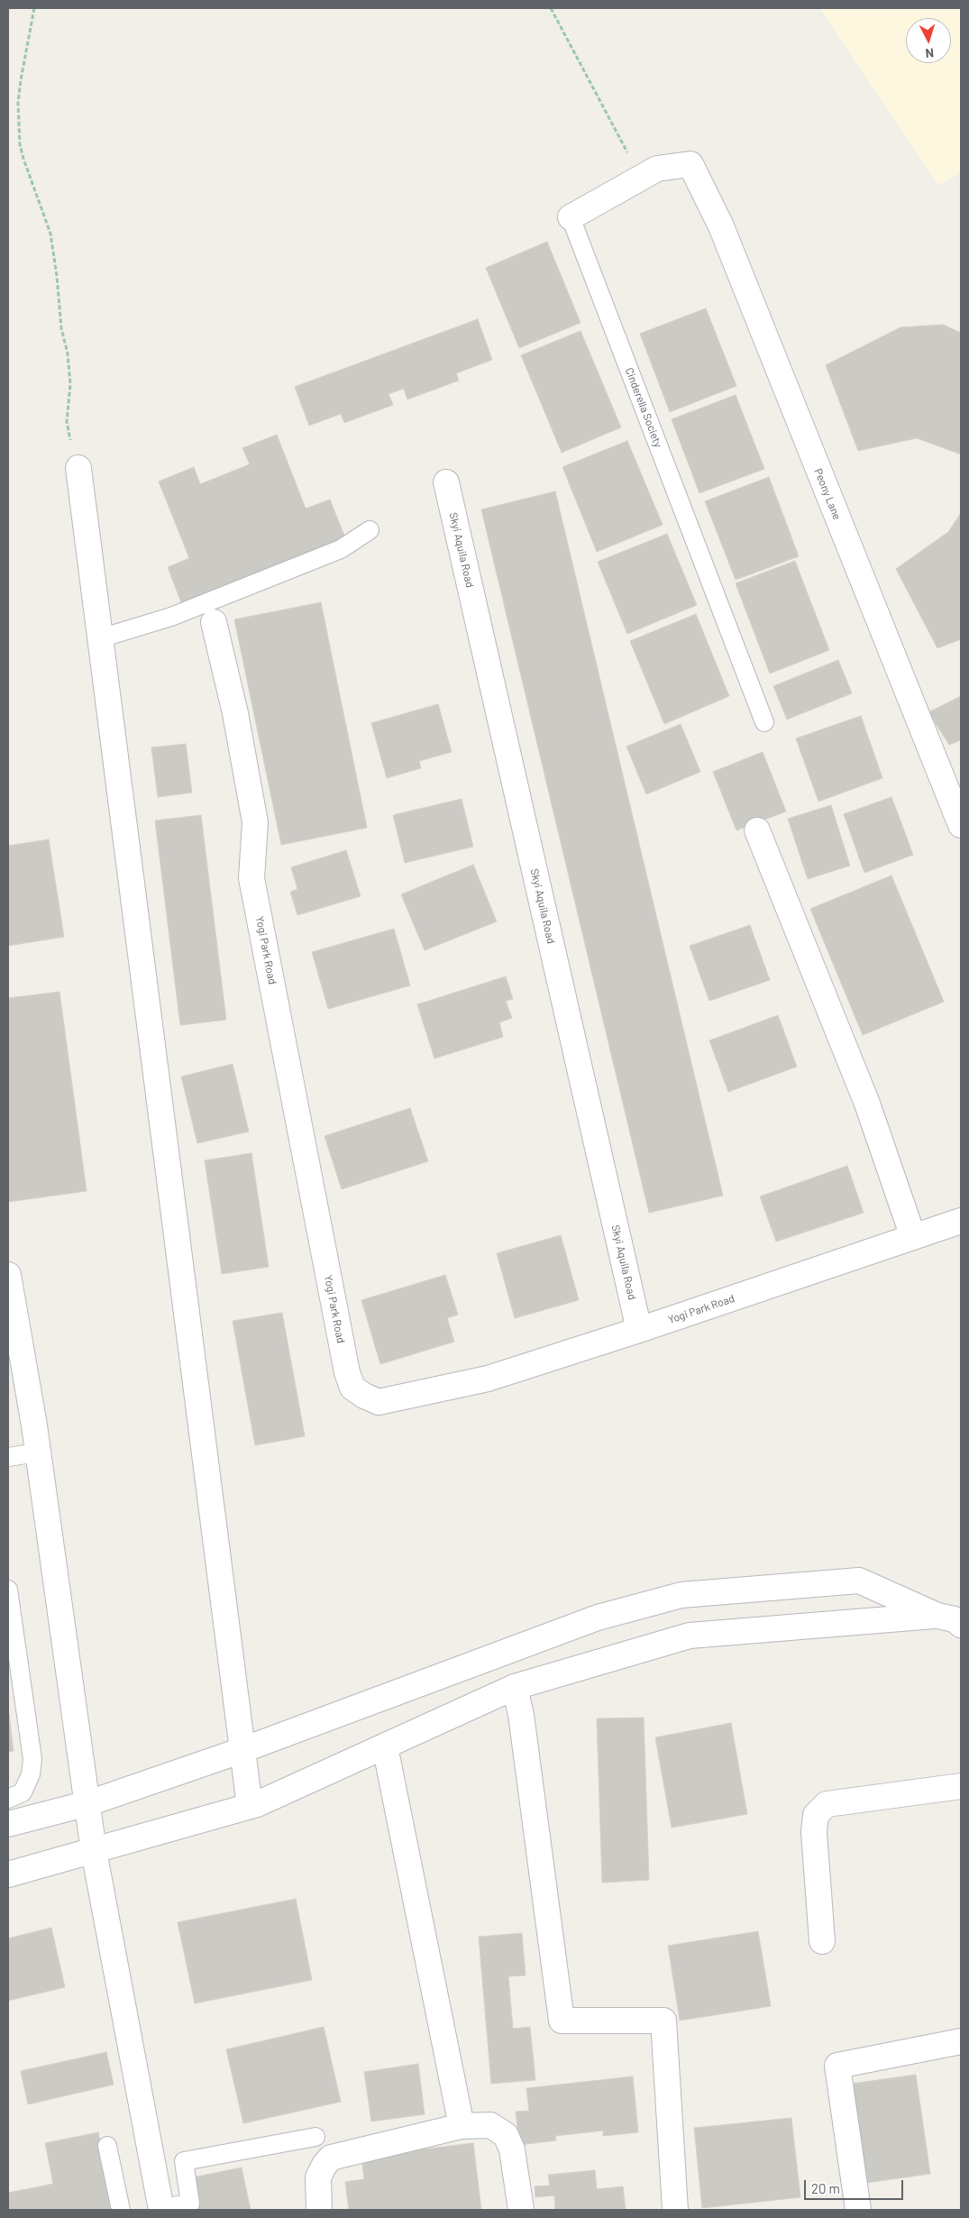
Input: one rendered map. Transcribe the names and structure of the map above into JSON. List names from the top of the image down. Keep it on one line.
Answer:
{"streets":{"street":["Cinderella Society","Peony Lane","Skyi Aquila Road","Yogi Park Road"]},"crossings":[["Cinderella Society","Peony Lane"],["Skyi Aquila Road","Yogi Park Road"]],"scale_bar":"20 m","north":"bottom"}
